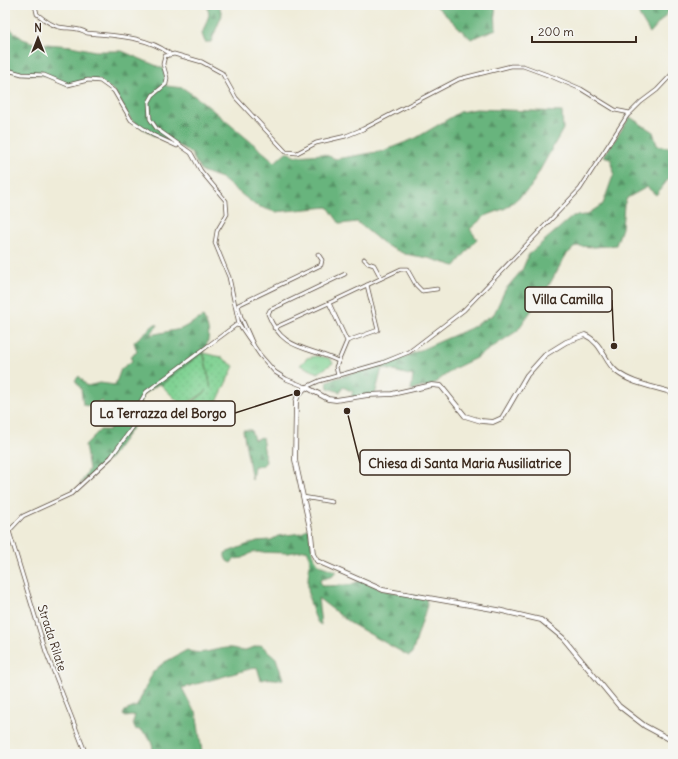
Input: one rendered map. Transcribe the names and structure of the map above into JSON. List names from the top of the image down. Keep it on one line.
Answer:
{"streets":{"street":["Strada Rilate"]},"places":["Villa Camilla","La Terrazza del Borgo","Chiesa di Santa Maria Ausiliatrice"],"scale_bar":"200 m","north":"top"}
